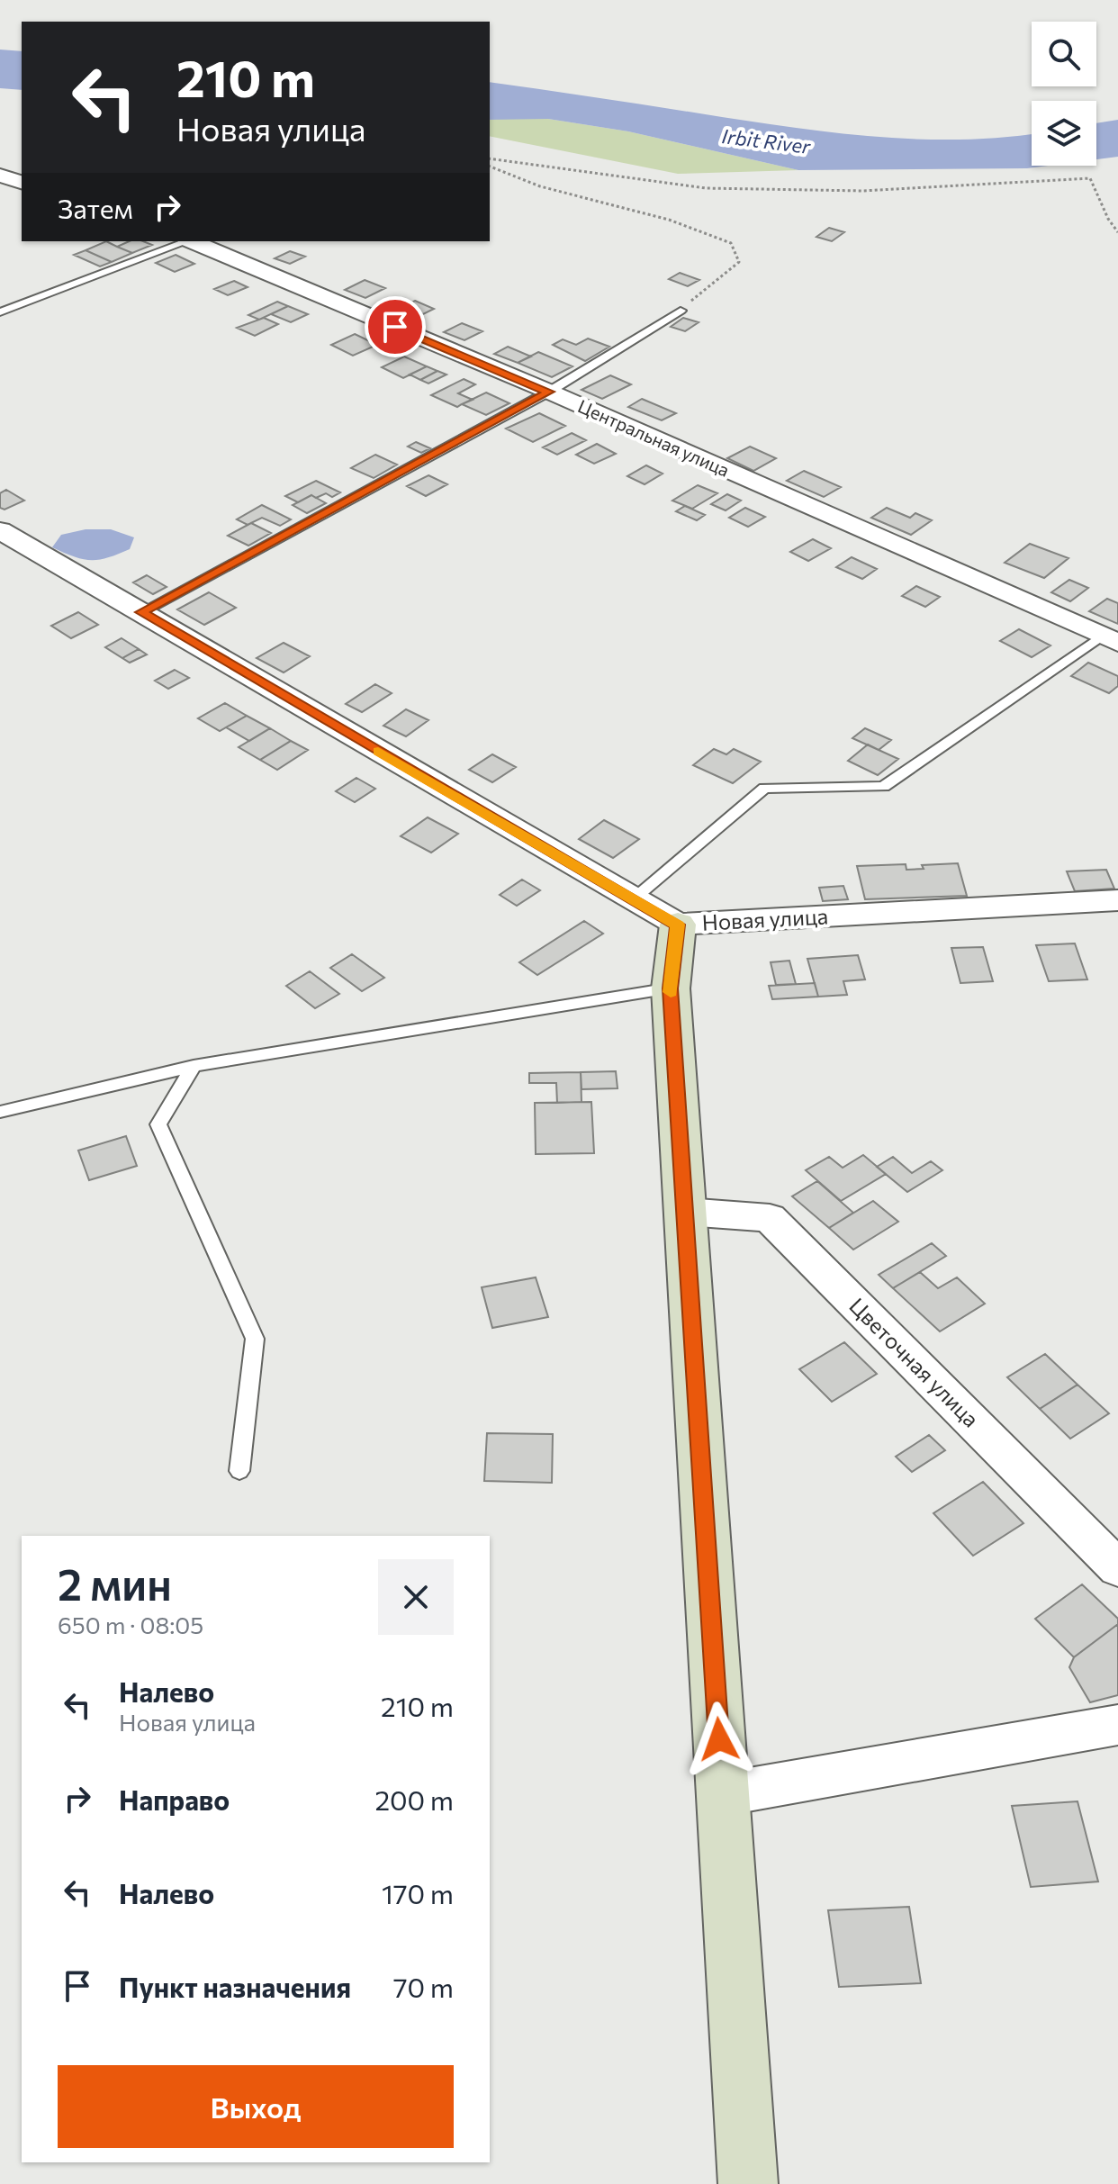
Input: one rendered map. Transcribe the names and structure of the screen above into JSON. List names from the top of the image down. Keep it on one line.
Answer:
{"streets":{"street":["Центральная улица","Новая улица","Цветочная улица"]},"water":["Irbit River"],"page":{"turn":["210 m","Новая улица"],"then":"Затем","heading":["2 мин","650 m · 08:05"],"list":[{"name":"Налево","note":"Новая улица","value":"210 m"},{"name":"Направо","value":"200 m"},{"name":"Налево","value":"170 m"},{"name":"Пункт назначения","value":"70 m"}],"buttons":"Выход"}}
